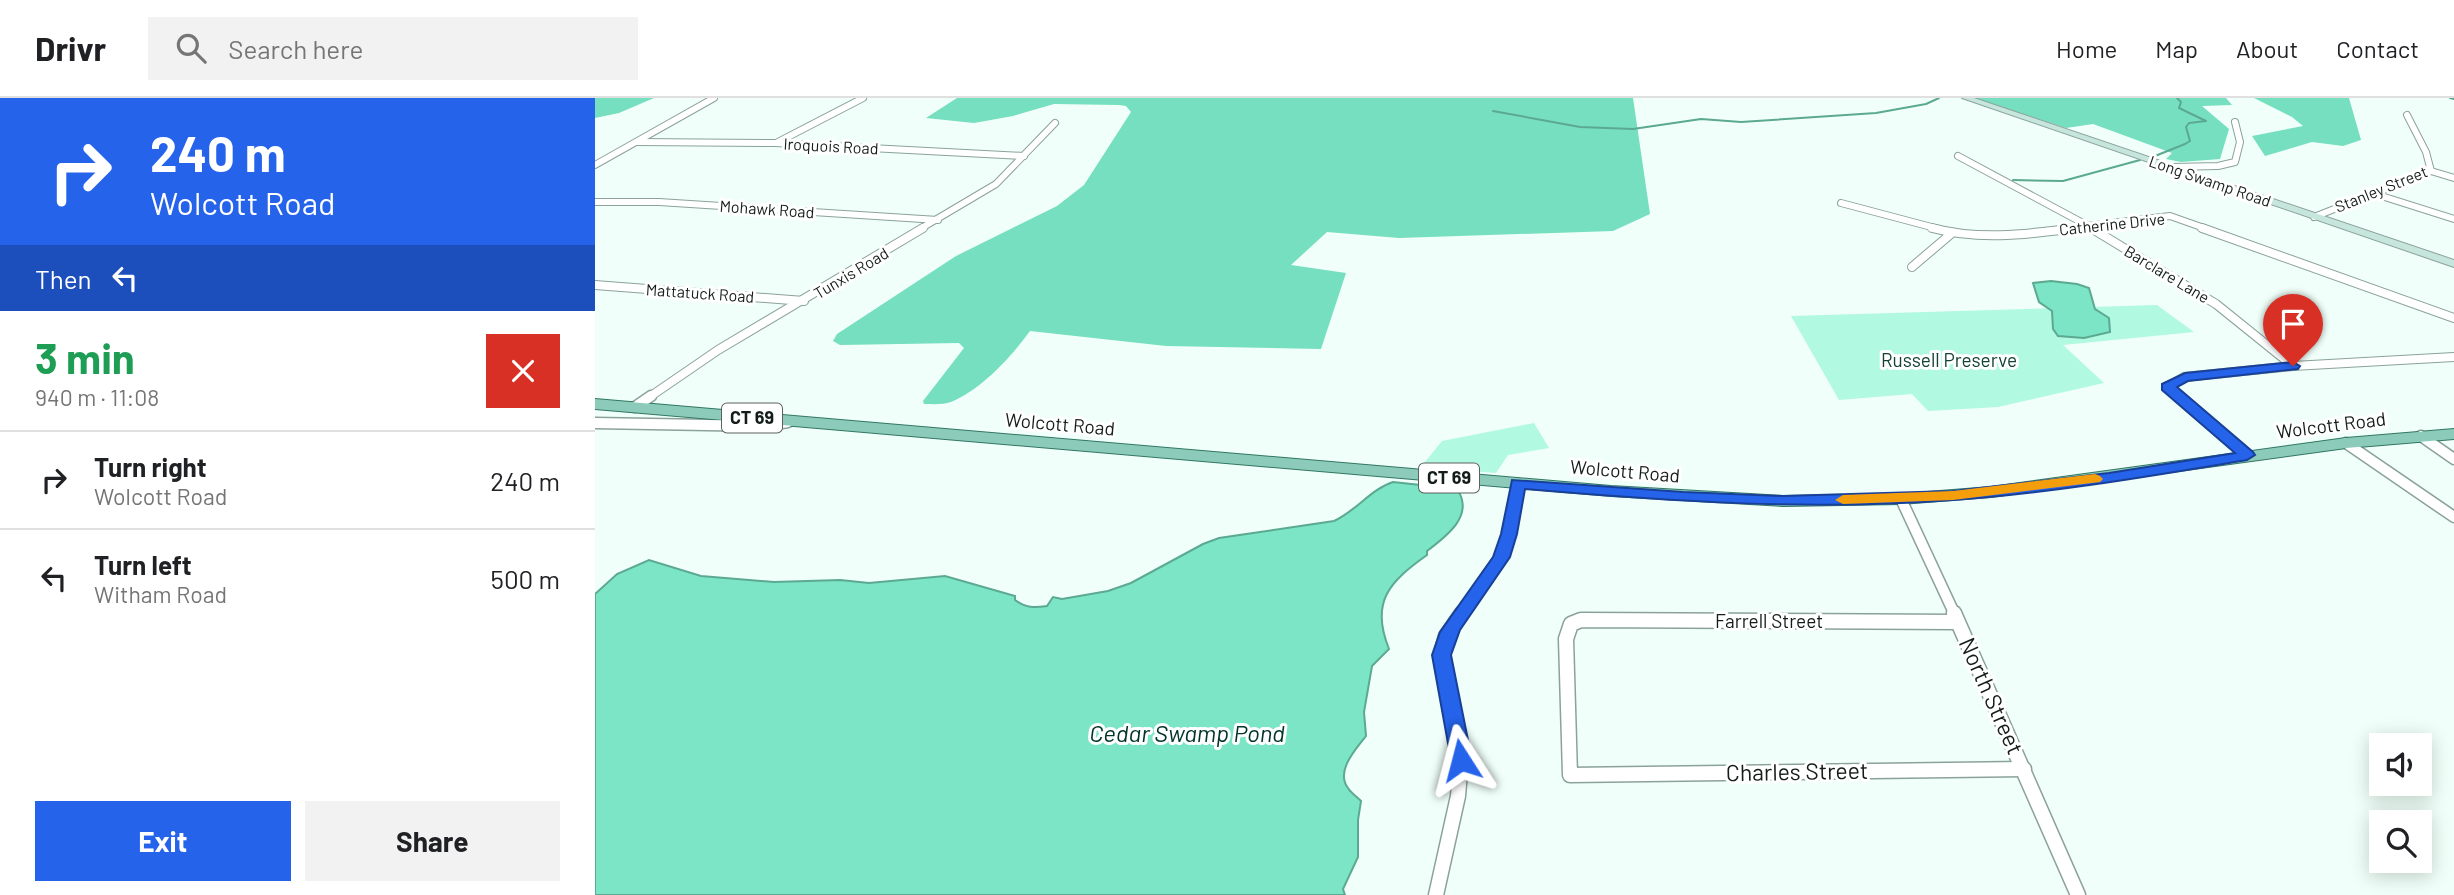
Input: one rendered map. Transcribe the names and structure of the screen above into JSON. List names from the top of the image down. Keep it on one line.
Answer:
{"streets":{"main road":["Long Swamp Road","CT 69","Wolcott Road"],"street":["Iroquois Road","Stanley Street","Mohawk Road","Catherine Drive","Tunxis Road","Barclare Lane","Mattatuck Road","Farrell Street","North Street","Charles Street"]},"crossings":[["Iroquois Road","Tunxis Road"],["Long Swamp Road","Stanley Street"],["Mohawk Road","Tunxis Road"],["Catherine Drive","Barclare Lane"],["Tunxis Road","Mattatuck Road"],["Tunxis Road","Wolcott Road"],["Wolcott Road","North Street"],["Farrell Street","North Street"],["Farrell Street","Charles Street"],["North Street","Charles Street"]],"water":["Cedar Swamp Pond"],"parks":["Russell Preserve"],"page":{"header":"Drivr","search":"Search here","nav":["Home","Map","About","Contact"],"turn":["240 m","Wolcott Road"],"then":"Then","heading":["3 min","940 m · 11:08"],"list":[{"name":"Turn right","note":"Wolcott Road","value":"240 m"},{"name":"Turn left","note":"Witham Road","value":"500 m"}],"buttons":["Exit","Share"]}}
